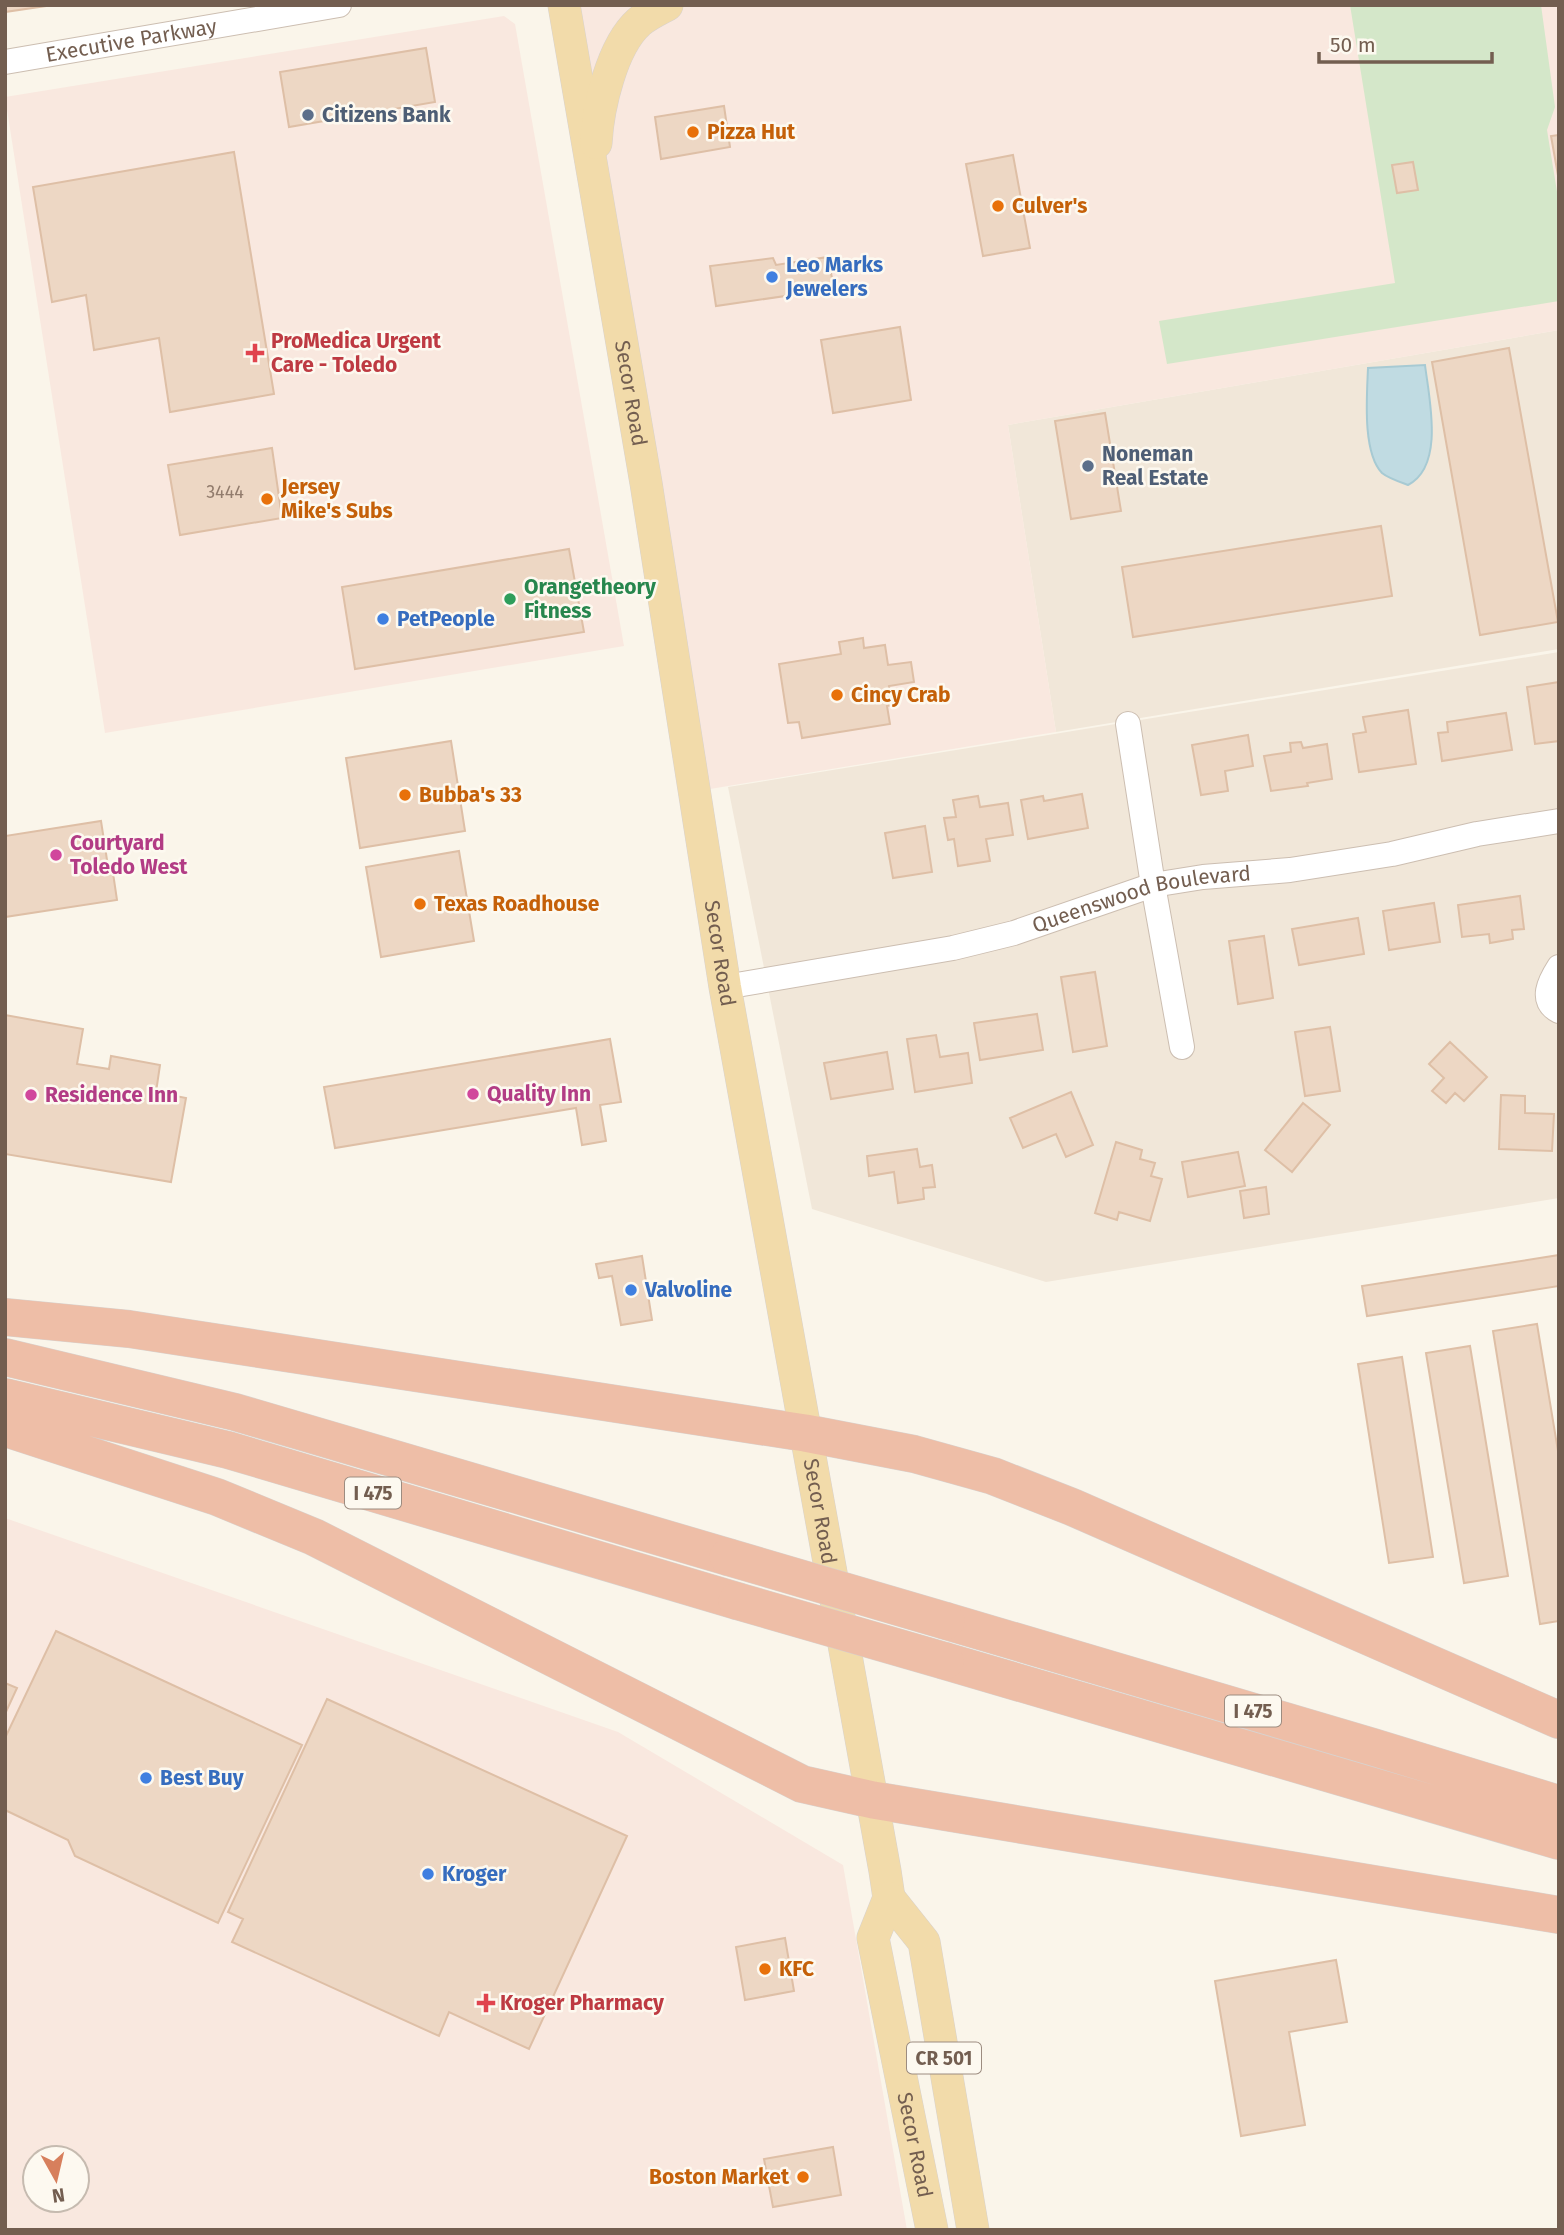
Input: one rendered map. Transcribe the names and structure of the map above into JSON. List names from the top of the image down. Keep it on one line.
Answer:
{"streets":{"highway":["I 475"],"main road":["Secor Road","CR 501"],"street":["Executive Parkway","Queenswood Boulevard"]},"crossings":[["Secor Road","Queenswood Boulevard"]],"places":{"other":["Citizens Bank","Pizza Hut","Culver's","Leo Marks Jewelers","Noneman Real Estate","Jersey Mike's Subs","Orangetheory Fitness","PetPeople","Cincy Crab","Bubba's 33","Courtyard Toledo West","Texas Roadhouse","Quality Inn","Residence Inn","Valvoline","Best Buy","Kroger","KFC","Boston Market"],"health":["ProMedica Urgent Care - Toledo","Kroger Pharmacy"]},"house_numbers":["3444"],"scale_bar":"50 m","north":"bottom"}
